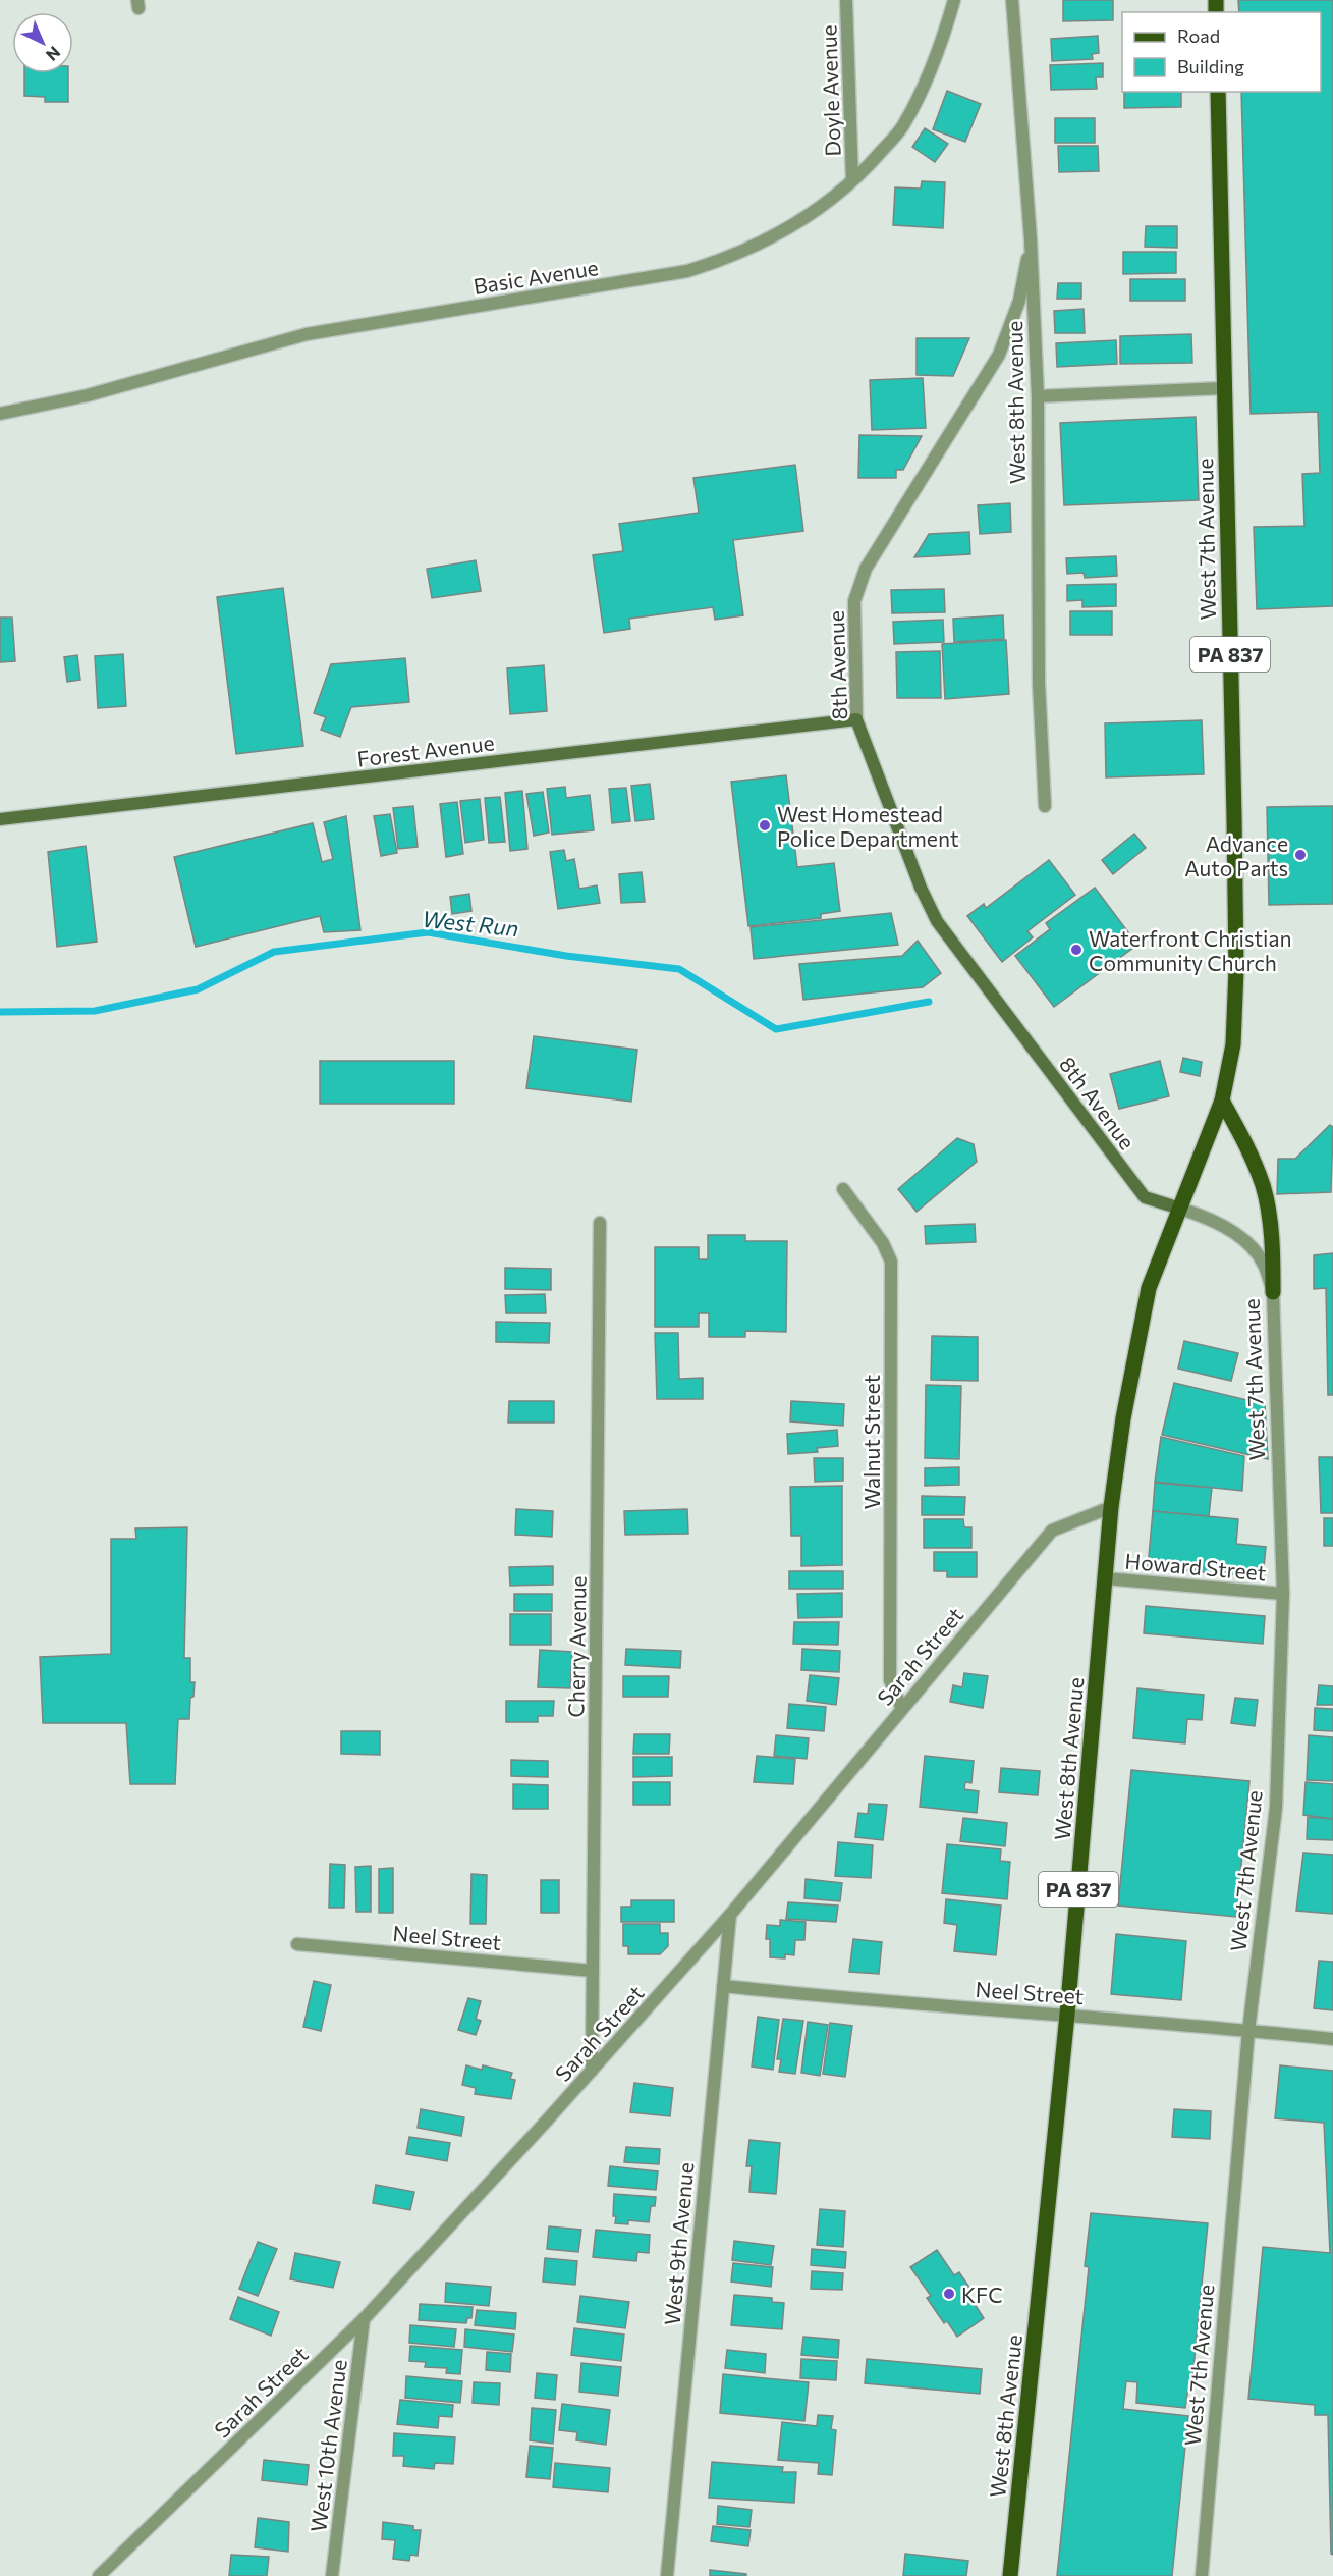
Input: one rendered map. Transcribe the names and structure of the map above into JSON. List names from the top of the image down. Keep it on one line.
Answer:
{"streets":{"main road":["West 8th Avenue","West 7th Avenue","PA 837"],"street":["Doyle Avenue","Basic Avenue","8th Avenue","Forest Avenue","Walnut Street","Howard Street","Cherry Avenue","Sarah Street","Neel Street","West 9th Avenue","West 10th Avenue"]},"crossings":[["Doyle Avenue","Basic Avenue"],["West 8th Avenue","West 7th Avenue"],["West 8th Avenue","8th Avenue"],["West 8th Avenue","Howard Street"],["West 8th Avenue","Sarah Street"],["West 8th Avenue","Neel Street"],["West 7th Avenue","8th Avenue"],["West 7th Avenue","Howard Street"],["West 7th Avenue","Neel Street"],["8th Avenue","Forest Avenue"],["Walnut Street","Sarah Street"],["Cherry Avenue","Sarah Street"],["Cherry Avenue","Neel Street"],["Sarah Street","West 9th Avenue"],["Sarah Street","West 10th Avenue"],["Neel Street","West 9th Avenue"]],"water":["West Run"],"places":["West Homestead Police Department","Advance Auto Parts","Waterfront Christian Community Church","KFC"],"legend":["Road","Building"],"north":"bottom right"}
